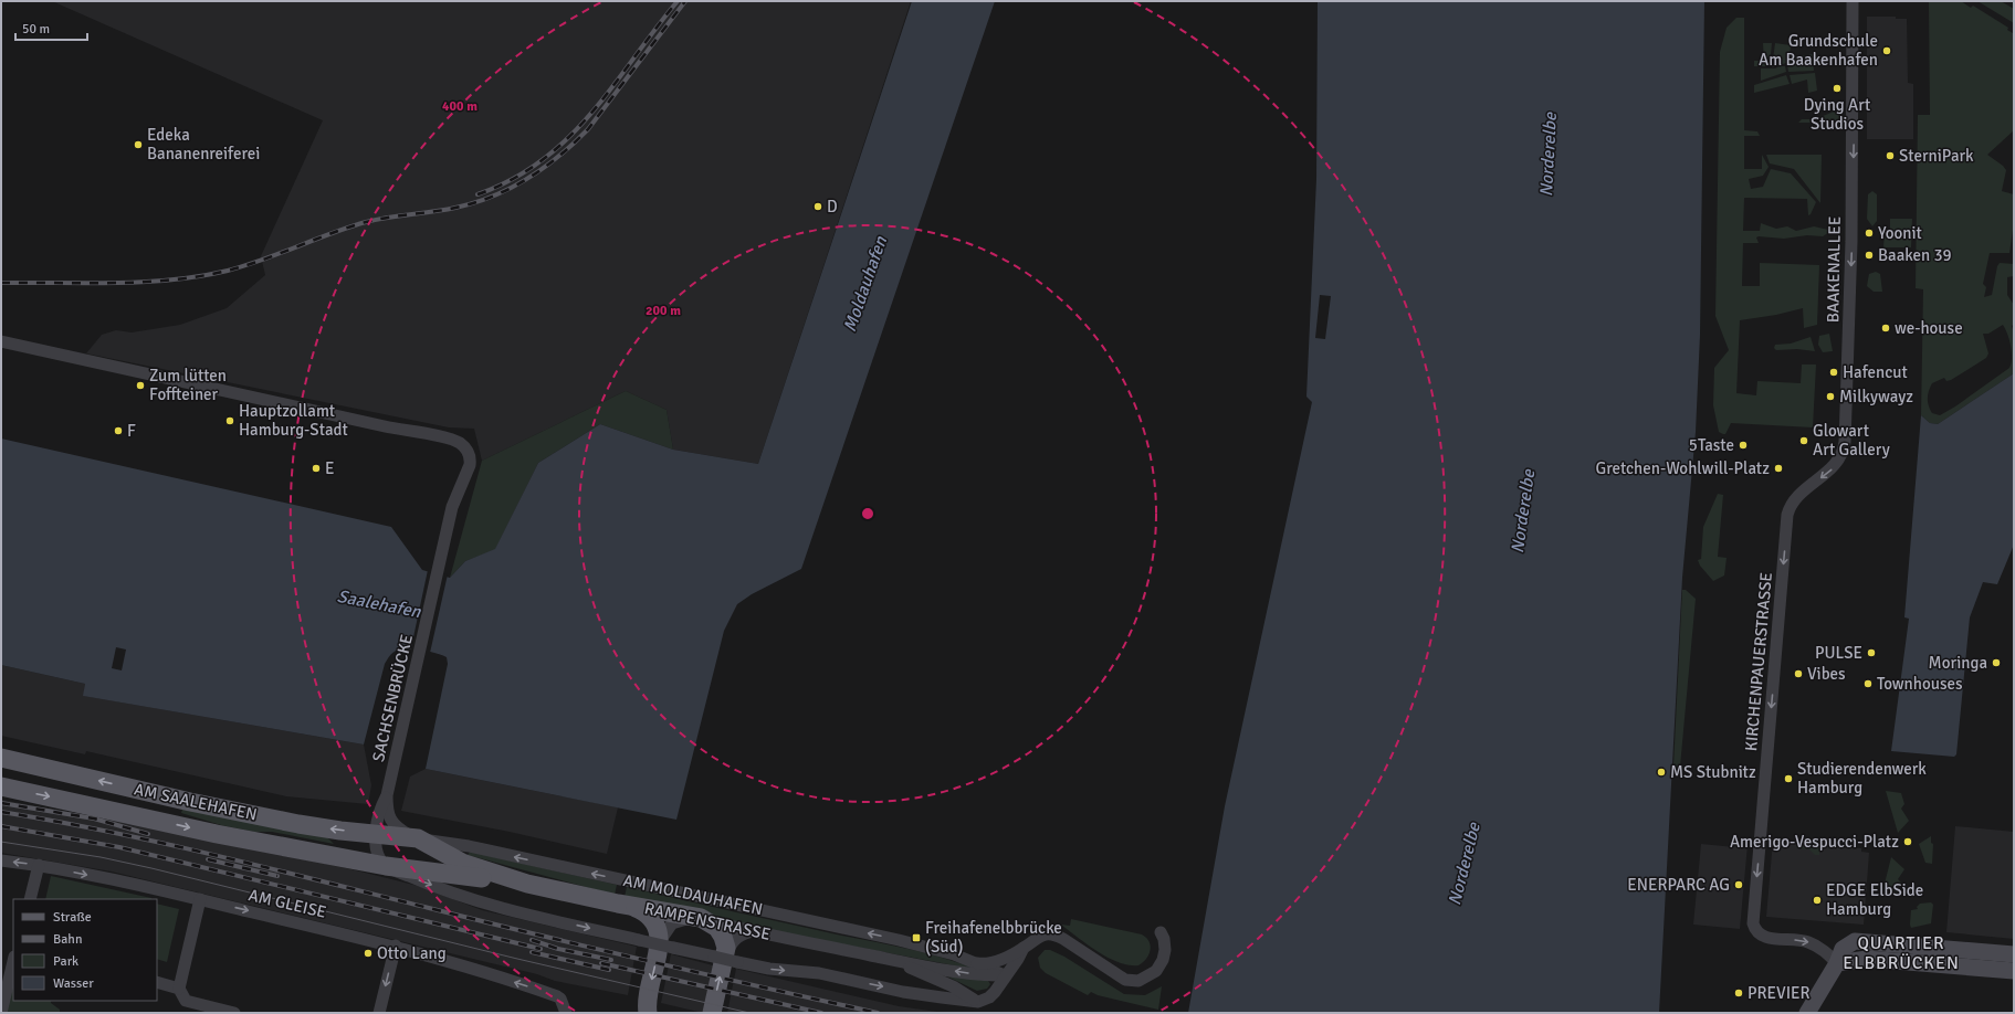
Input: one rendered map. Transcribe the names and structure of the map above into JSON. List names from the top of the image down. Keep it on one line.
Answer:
{"streets":{"main road":["AM SAALEHAFEN","AM MOLDAUHAFEN","RAMPENSTRASSE"],"street":["BAAKENALLEE","KIRCHENPAUERSTRASSE","SACHSENBRÜCKE","AM GLEISE"]},"crossings":[["BAAKENALLEE","KIRCHENPAUERSTRASSE"],["SACHSENBRÜCKE","AM SAALEHAFEN"],["SACHSENBRÜCKE","AM MOLDAUHAFEN"],["SACHSENBRÜCKE","RAMPENSTRASSE"],["AM SAALEHAFEN","AM MOLDAUHAFEN"],["AM SAALEHAFEN","RAMPENSTRASSE"],["AM MOLDAUHAFEN","RAMPENSTRASSE"]],"one_way":["BAAKENALLEE","KIRCHENPAUERSTRASSE","AM MOLDAUHAFEN"],"districts":["QUARTIER ELBBRÜCKEN"],"water":["Norderelbe","Moldauhafen","Saalehafen"],"places":{"other":["Grundschule Am Baakenhafen","Dying Art Studios","Edeka Bananenreiferei","SterniPark","D","Yoonit","Baaken 39","we-house","Hafencut","Zum lütten Foffteiner","Milkywayz","Hauptzollamt Hamburg-Stadt","F","Glowart Art Gallery","5Taste","E","Gretchen-Wohlwill-Platz","PULSE","Moringa","Vibes","Townhouses","MS Stubnitz","Studierendenwerk Hamburg","Amerigo-Vespucci-Platz","ENERPARC AG","EDGE ElbSide Hamburg","Otto Lang","PREVIER"],"transit":["Freihafenelbbrücke (Süd)"]},"legend":["Straße","Bahn","Park","Wasser"],"scale_bar":"50 m","rings":["400 m","200 m"]}
